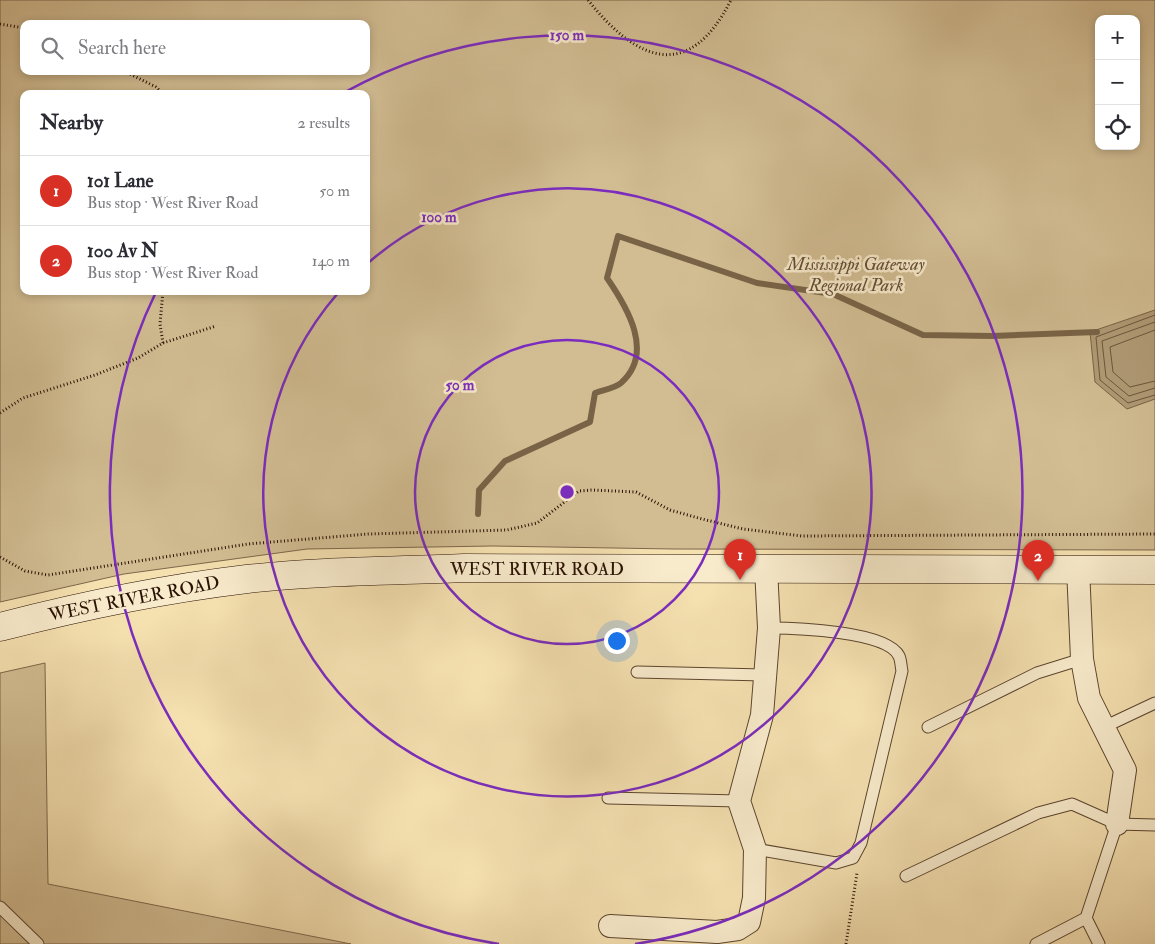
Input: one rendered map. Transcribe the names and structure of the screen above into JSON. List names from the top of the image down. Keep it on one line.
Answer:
{"streets":{"street":["WEST RIVER ROAD"]},"parks":["Mississippi Gateway Regional Park"],"page":{"map_buttons":["+","−"],"search":"Search here","heading":["Nearby","2 results"],"list":[{"mark":"1","name":"101 Lane","note":"Bus stop · West River Road","value":"50 m"},{"mark":"2","name":"100 Av N","note":"Bus stop · West River Road","value":"140 m"}],"pins":["1","2"]},"rings":["150 m","100 m","50 m"]}
